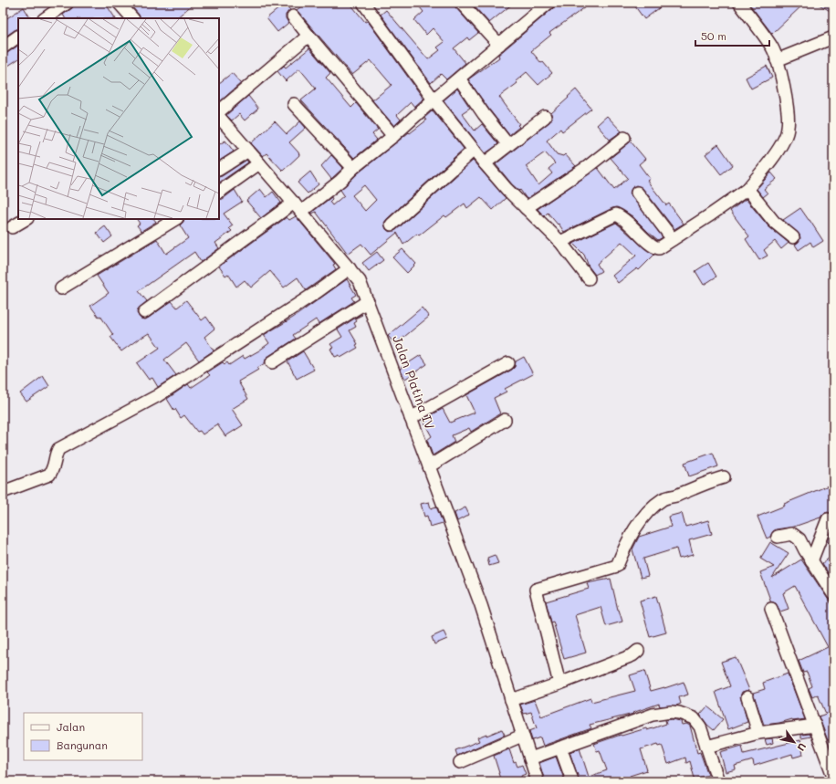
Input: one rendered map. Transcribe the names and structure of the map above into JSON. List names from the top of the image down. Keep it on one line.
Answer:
{"streets":{"street":["Jalan Platina IV"]},"legend":["Jalan","Bangunan"],"scale_bar":"50 m","north":"bottom right"}
